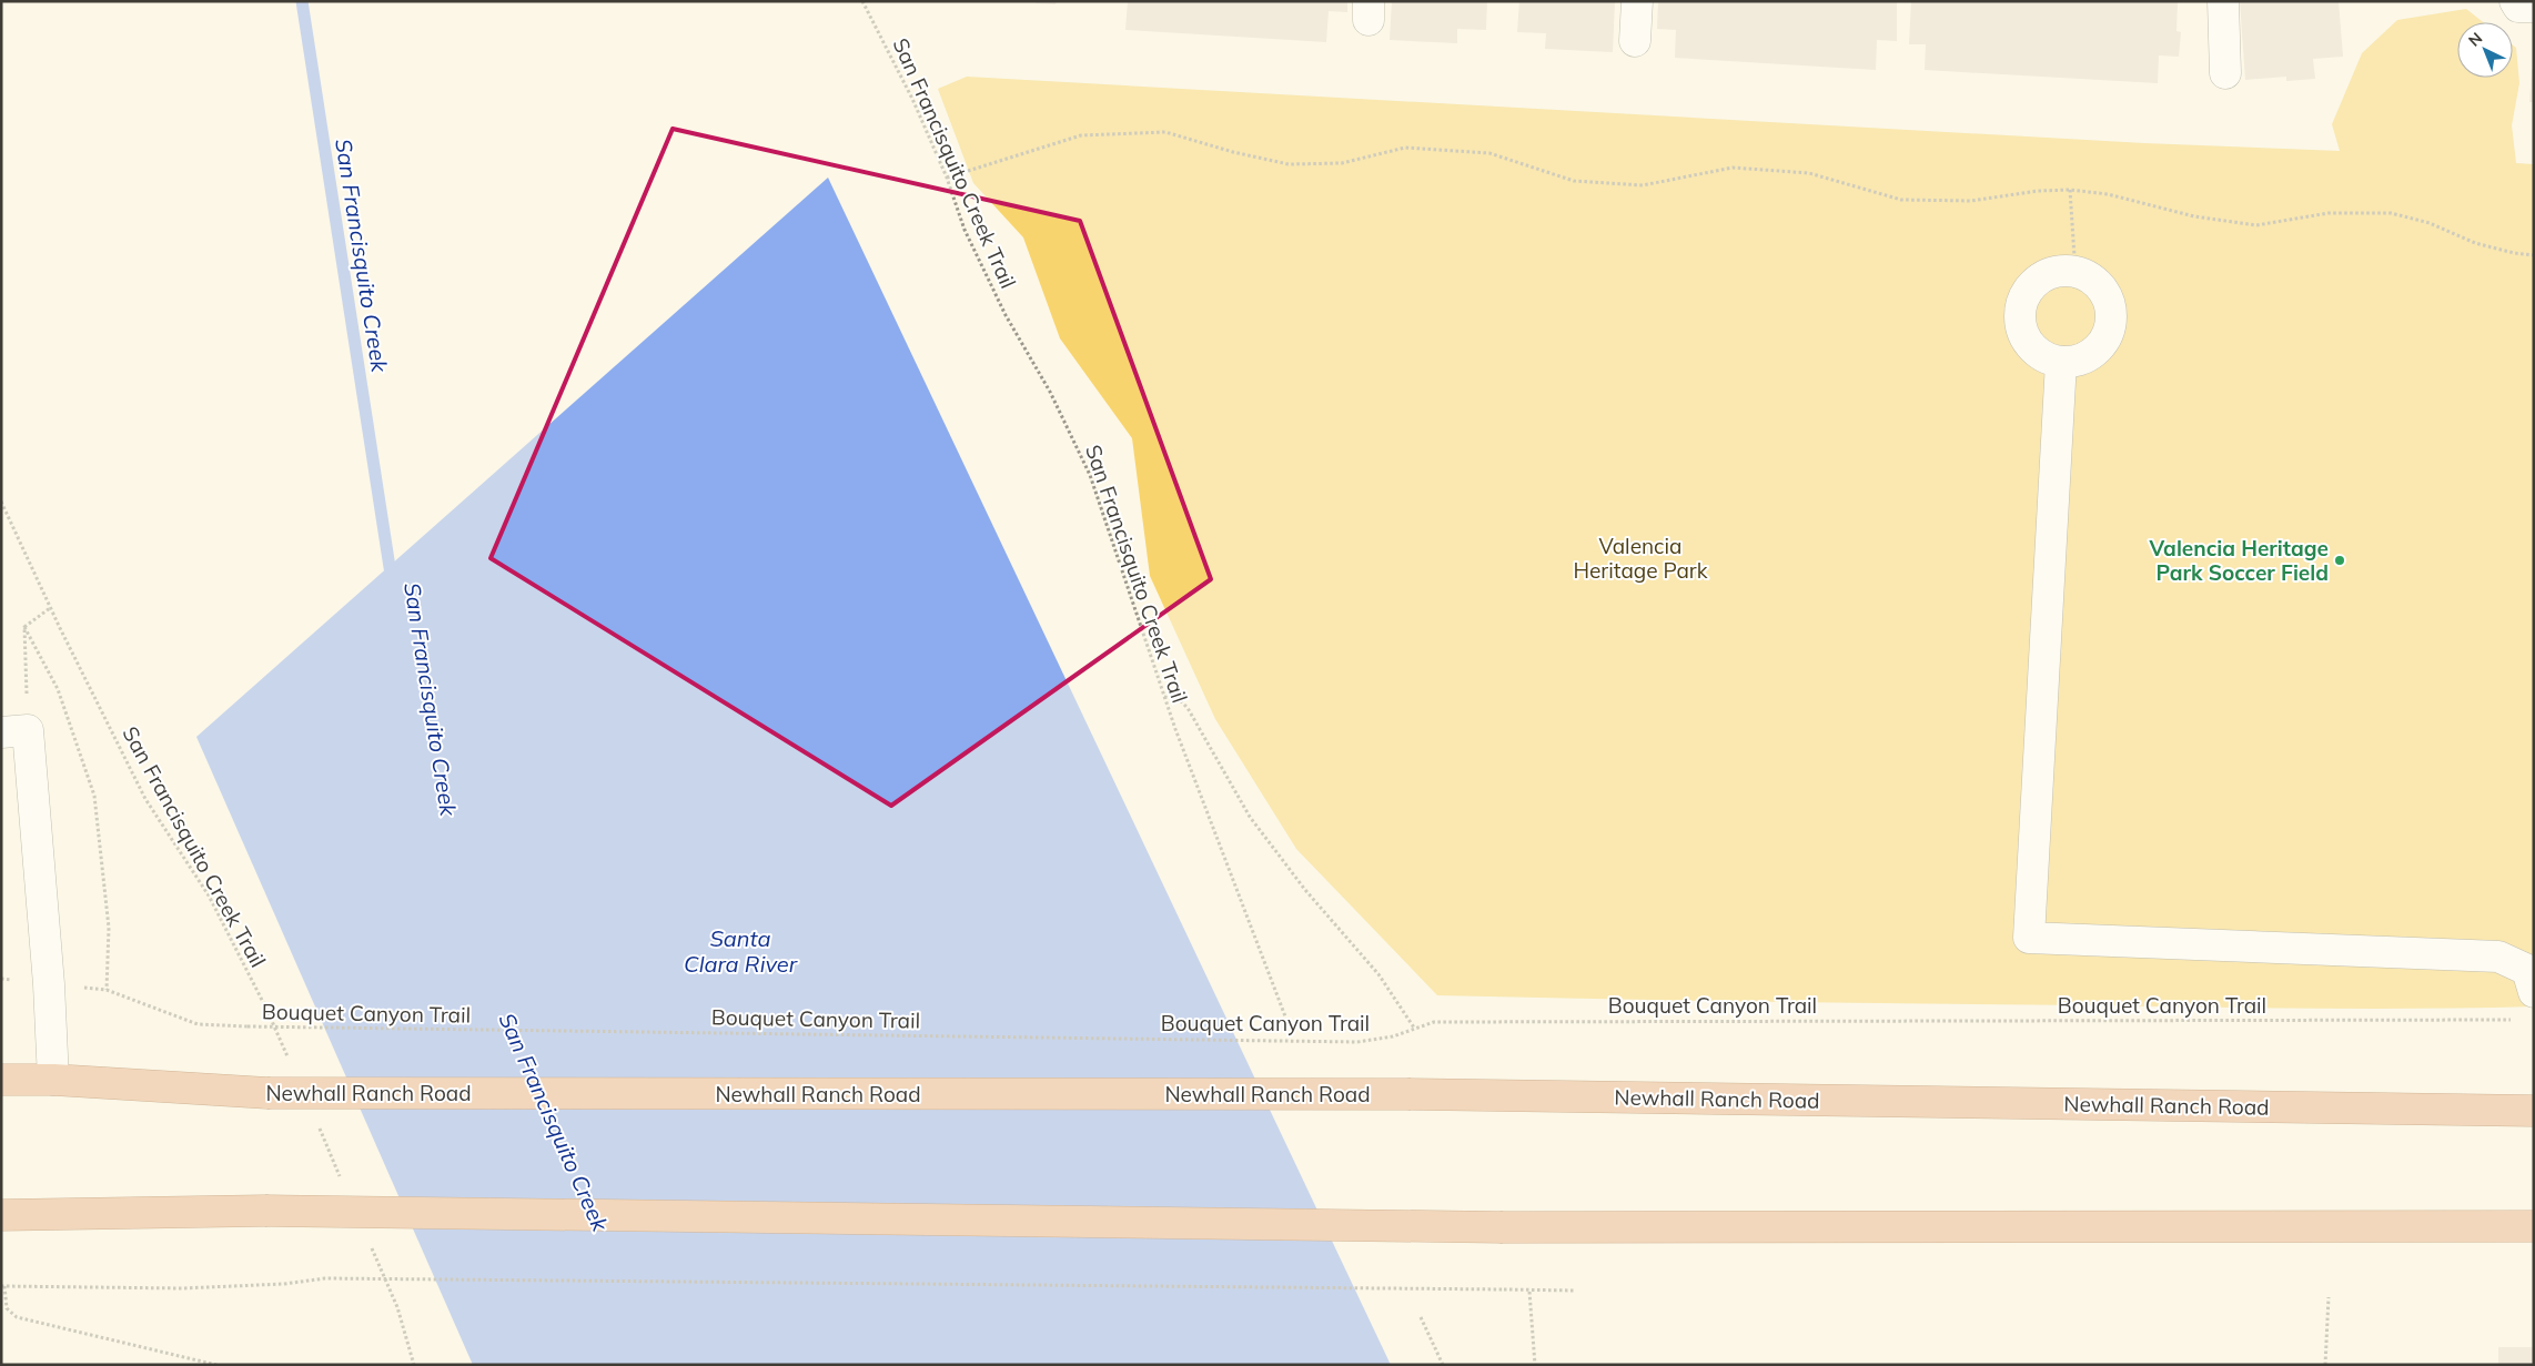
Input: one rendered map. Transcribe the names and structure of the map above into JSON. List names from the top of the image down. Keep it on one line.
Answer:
{"streets":{"main road":["Newhall Ranch Road"],"path":["San Francisquito Creek Trail","Bouquet Canyon Trail"]},"water":["San Francisquito Creek","Santa Clara River"],"parks":["Valencia Heritage Park"],"places":["Valencia Heritage Park Soccer Field"],"north":"top left"}
